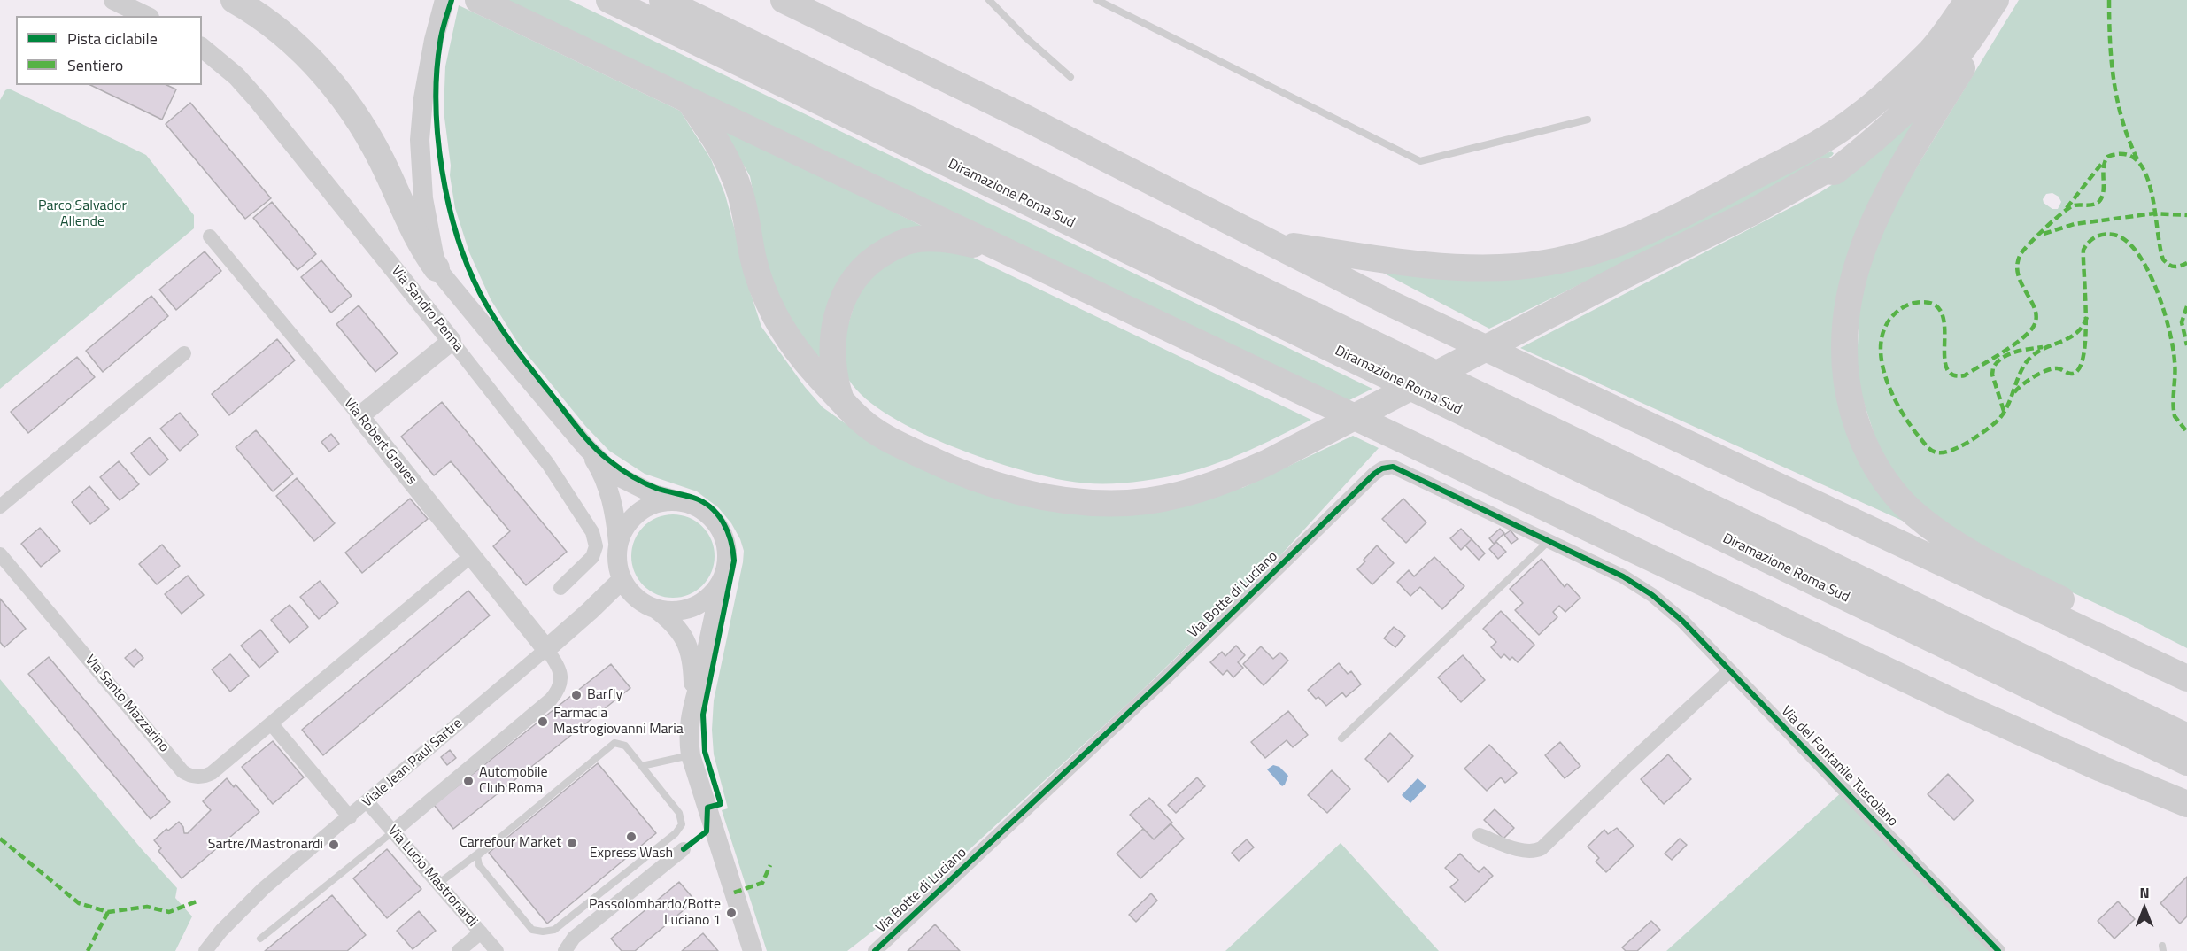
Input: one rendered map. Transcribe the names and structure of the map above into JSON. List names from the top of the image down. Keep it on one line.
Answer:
{"streets":{"highway":["Diramazione Roma Sud"],"street":["Via Sandro Penna","Via Robert Graves","Via Botte di Luciano","Via Santo Mazzarino","Viale Jean Paul Sartre","Via del Fontanile Tuscolano","Via Lucio Mastronardi"]},"crossings":[["Via Robert Graves","Via Santo Mazzarino"],["Via Robert Graves","Viale Jean Paul Sartre"],["Via Botte di Luciano","Via del Fontanile Tuscolano"],["Viale Jean Paul Sartre","Via Lucio Mastronardi"]],"parks":["Parco Salvador Allende"],"places":["Barfly","Farmacia Mastrogiovanni Maria","Automobile Club Roma","Express Wash","Carrefour Market","Sartre/Mastronardi","Passolombardo/Botte Luciano 1"],"legend":["Pista ciclabile","Sentiero"],"north":"top"}
